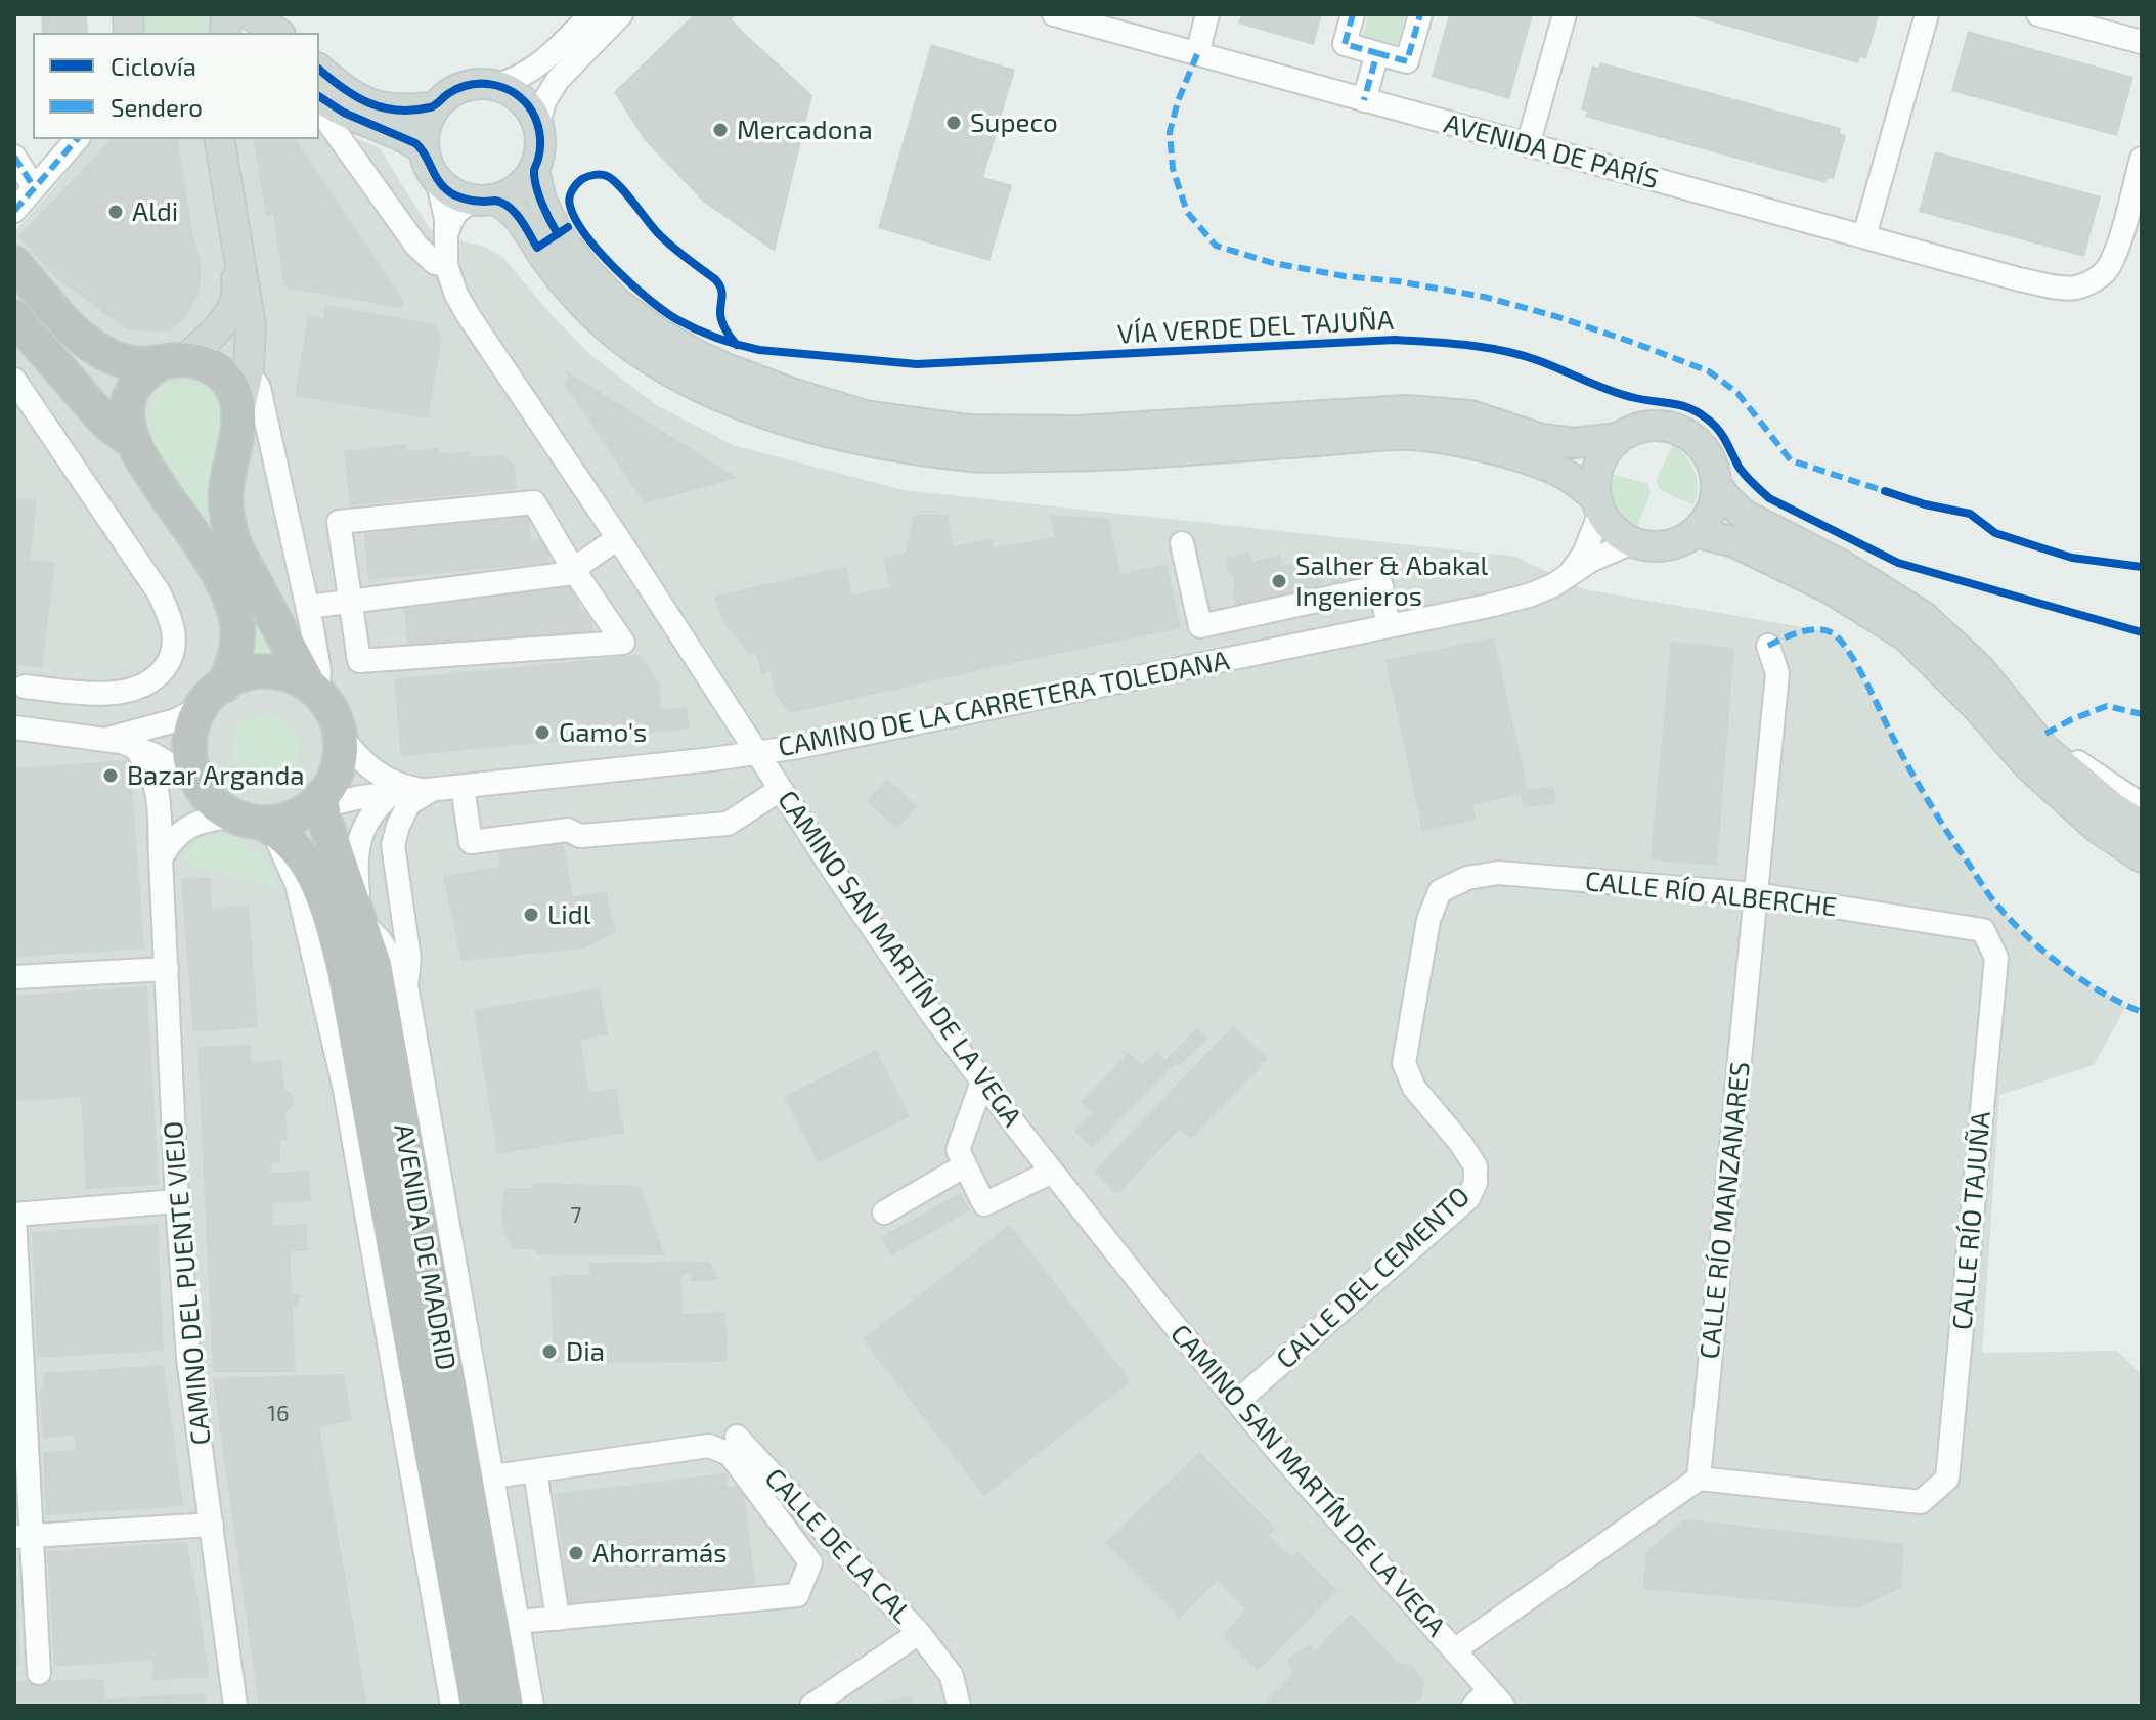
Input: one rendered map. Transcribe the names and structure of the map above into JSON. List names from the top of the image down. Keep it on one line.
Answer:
{"streets":{"highway":["AVENIDA DE MADRID"],"street":["AVENIDA DE PARÍS","CAMINO DE LA CARRETERA TOLEDANA","CALLE RÍO ALBERCHE","CAMINO SAN MARTÍN DE LA VEGA","CALLE RÍO MANZANARES","CALLE RÍO TAJUÑA","CALLE DEL CEMENTO","CAMINO DEL PUENTE VIEJO","CALLE DE LA CAL"],"cycle path":["VÍA VERDE DEL TAJUÑA"]},"crossings":[["CAMINO DE LA CARRETERA TOLEDANA","CAMINO SAN MARTÍN DE LA VEGA"],["CAMINO DE LA CARRETERA TOLEDANA","AVENIDA DE MADRID"],["CALLE RÍO ALBERCHE","CALLE RÍO MANZANARES"],["CALLE RÍO ALBERCHE","CALLE RÍO TAJUÑA"],["CALLE RÍO ALBERCHE","CALLE DEL CEMENTO"],["CAMINO SAN MARTÍN DE LA VEGA","CALLE DEL CEMENTO"],["CALLE RÍO MANZANARES","CALLE RÍO TAJUÑA"]],"places":["Supeco","Mercadona","Aldi","Salher & Abakal Ingenieros","Gamo's","Bazar Arganda","Lidl","Dia","Ahorramás"],"house_numbers":["7","16"],"legend":["Ciclovía","Sendero"]}
